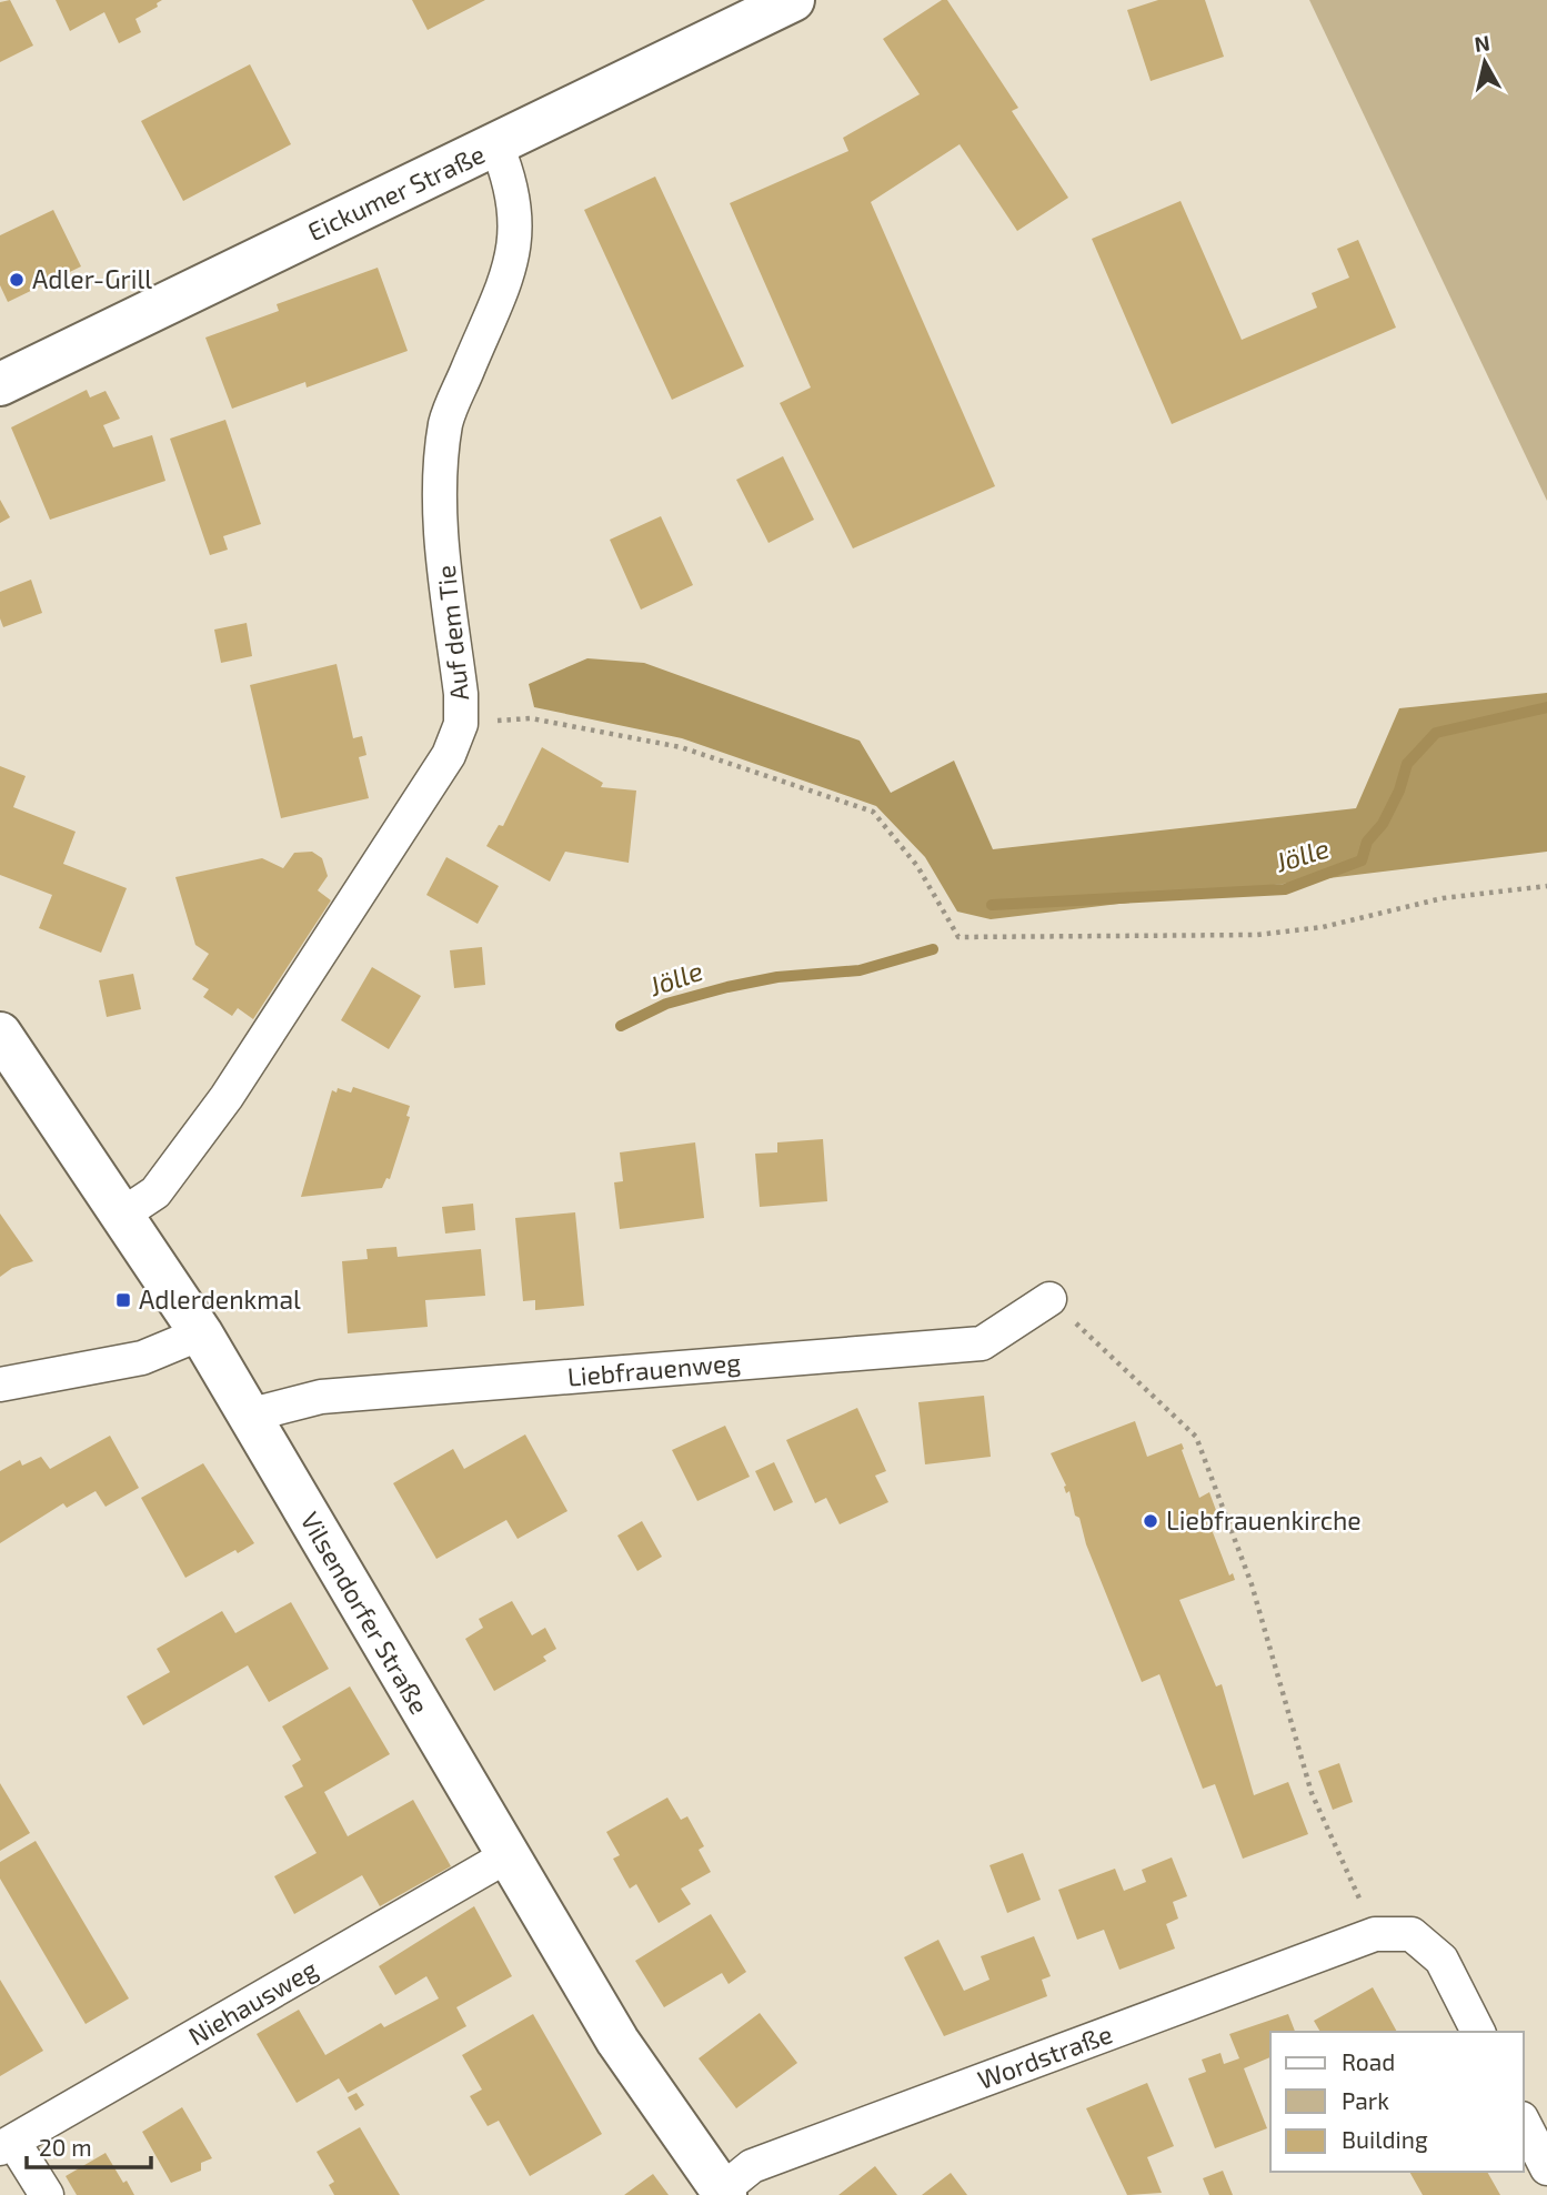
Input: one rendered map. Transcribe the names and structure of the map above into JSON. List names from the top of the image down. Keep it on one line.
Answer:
{"streets":{"main road":["Eickumer Straße","Vilsendorfer Straße"],"street":["Auf dem Tie","Liebfrauenweg","Niehausweg","Wordstraße"]},"crossings":[["Eickumer Straße","Auf dem Tie"],["Auf dem Tie","Vilsendorfer Straße"],["Liebfrauenweg","Vilsendorfer Straße"],["Vilsendorfer Straße","Niehausweg"],["Vilsendorfer Straße","Wordstraße"]],"water":["Jölle"],"places":{"other":["Adler-Grill","Liebfrauenkirche"],"transit":["Adlerdenkmal"]},"legend":["Road","Park","Building"],"scale_bar":"20 m","north":"top"}
